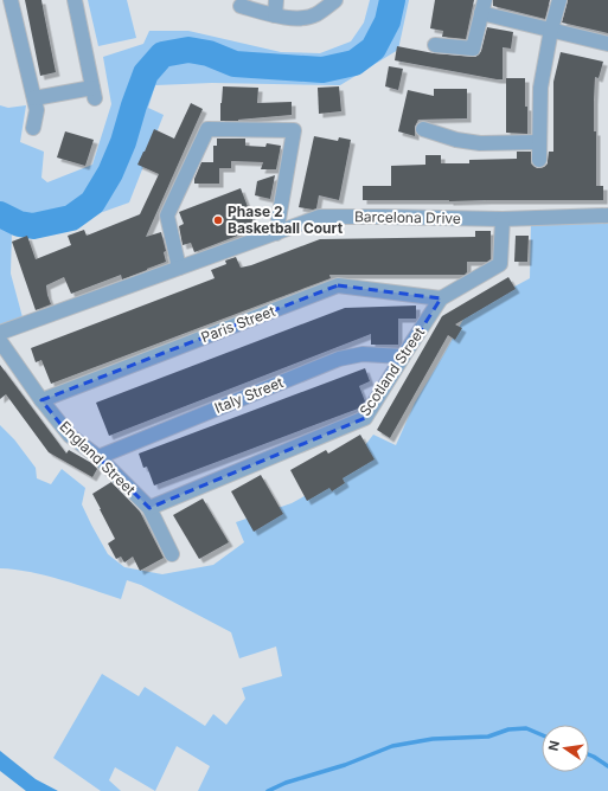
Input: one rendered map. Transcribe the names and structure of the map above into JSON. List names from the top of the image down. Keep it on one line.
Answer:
{"streets":{"street":["Barcelona Drive","Paris Street","Scotland Street","Italy Street","England Street"]},"crossings":[["Barcelona Drive","Scotland Street"],["Paris Street","Scotland Street"],["Paris Street","England Street"],["Scotland Street","Italy Street"],["Scotland Street","England Street"],["Italy Street","England Street"]],"places":["Phase 2 Basketball Court"],"north":"left"}
